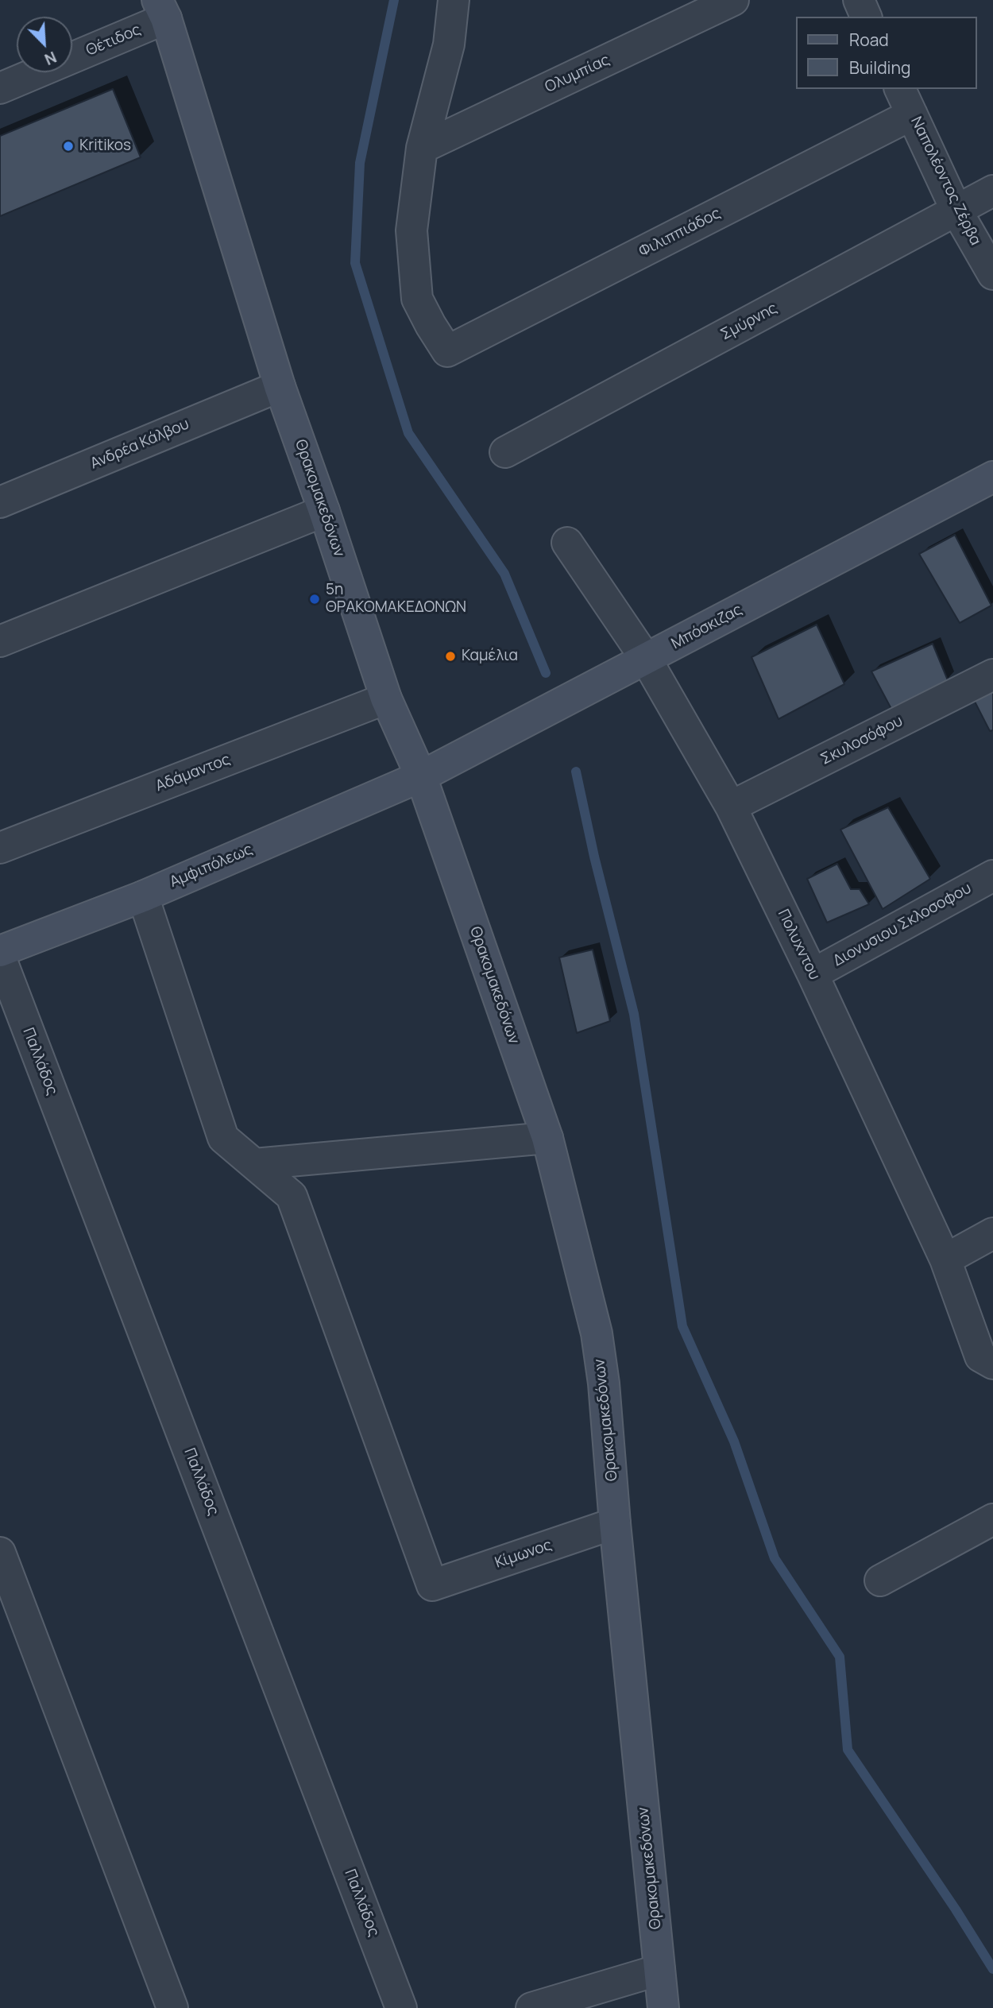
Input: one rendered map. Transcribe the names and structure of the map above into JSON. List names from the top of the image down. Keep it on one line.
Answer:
{"streets":{"main road":["Θρακομακεδόνων","Μπόσκιζας","Αμφιπόλεως"],"street":["Θέτιδος","Ολυμπίας","Ναπολέοντος Ζέρβα","Φιλιππιάδος","Σμύρνης","Ανδρέα Κάλβου","Σκυλοσόφου","Αδάμαντος","Διονυσιου Σκλοσοφου","Πολυχντου","Παλλάδος","Κίμωνος"]},"crossings":[["Θέτιδος","Θρακομακεδόνων"],["Ολυμπίας","Φιλιππιάδος"],["Ναπολέοντος Ζέρβα","Φιλιππιάδος"],["Ναπολέοντος Ζέρβα","Σμύρνης"],["Ανδρέα Κάλβου","Θρακομακεδόνων"],["Θρακομακεδόνων","Μπόσκιζας"],["Θρακομακεδόνων","Αδάμαντος"],["Θρακομακεδόνων","Αμφιπόλεως"],["Θρακομακεδόνων","Κίμωνος"],["Μπόσκιζας","Αμφιπόλεως"],["Μπόσκιζας","Πολυχντου"],["Σκυλοσόφου","Πολυχντου"],["Διονυσιου Σκλοσοφου","Πολυχντου"]],"places":["Kritikos","5η ΘΡΑΚΟΜΑΚΕΔΟΝΩΝ","Καμέλια"],"legend":["Road","Building"],"north":"bottom right"}
